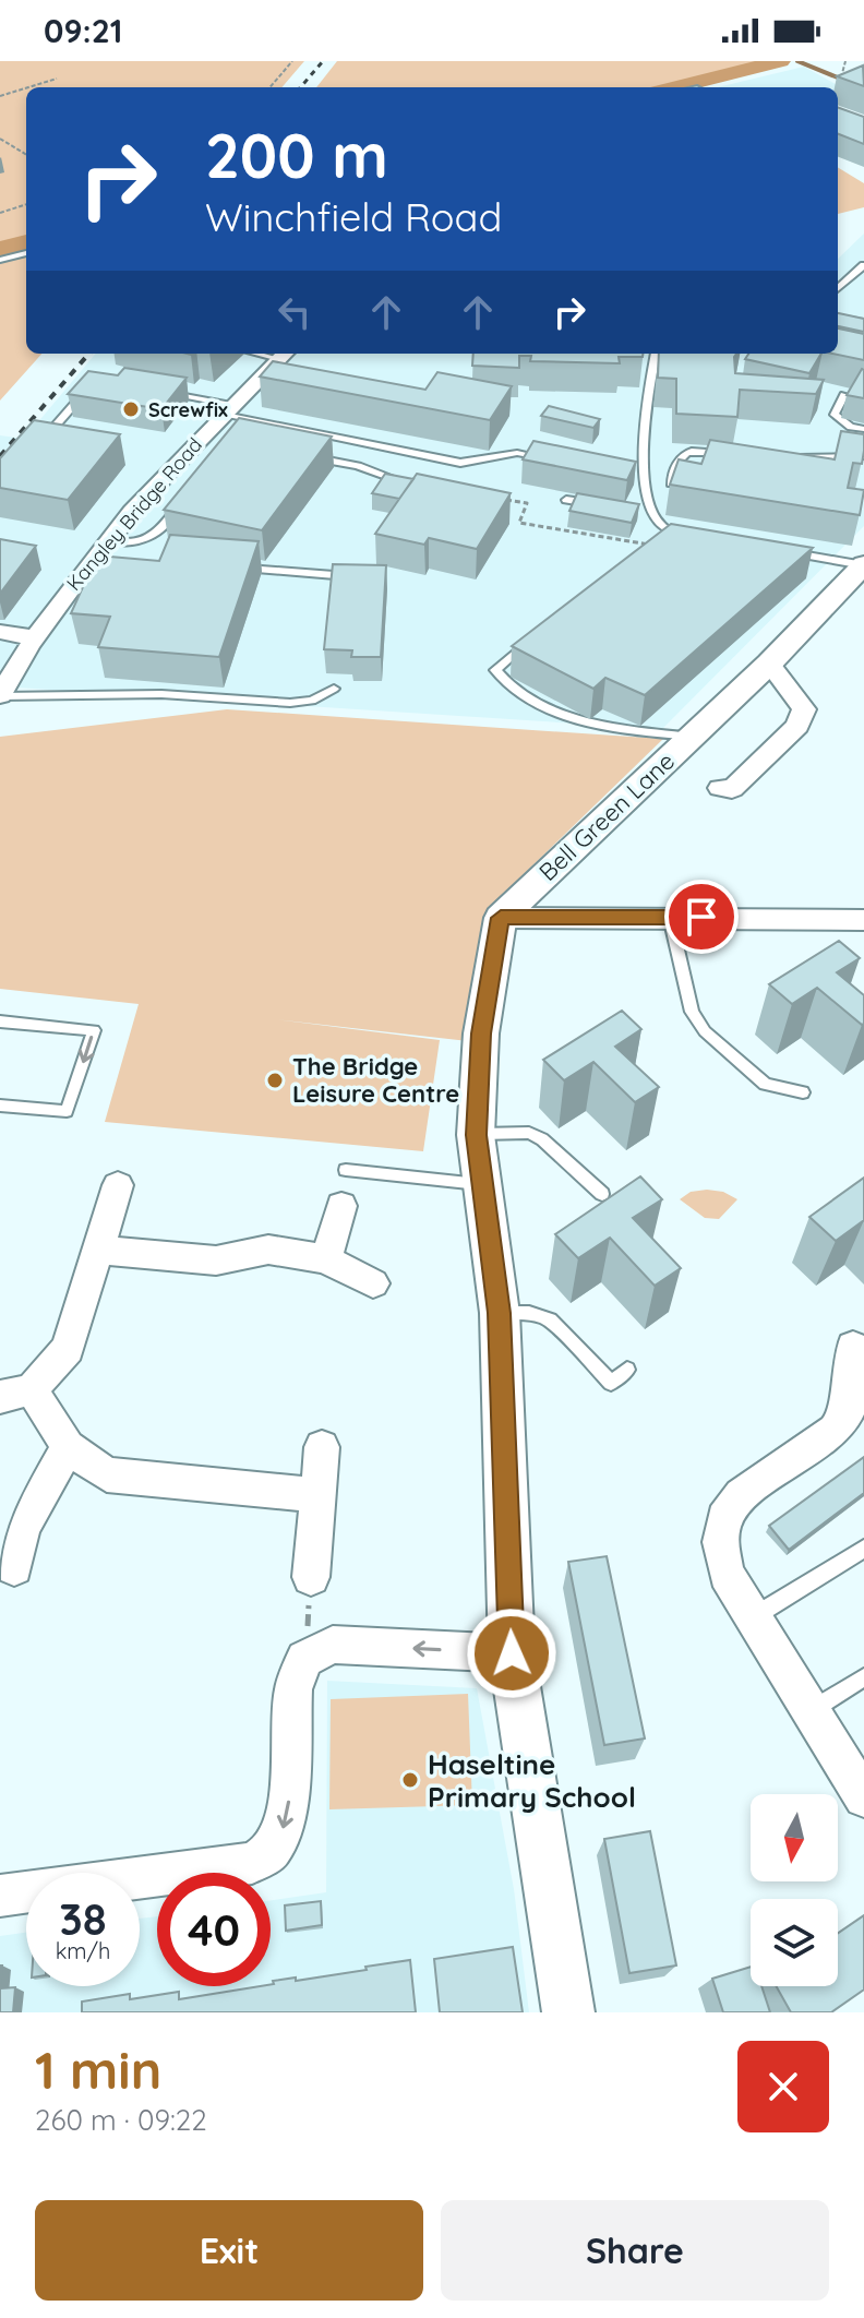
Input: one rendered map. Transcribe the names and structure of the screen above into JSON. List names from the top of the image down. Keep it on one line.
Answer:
{"streets":{"street":["Kangley Bridge Road","Bell Green Lane"]},"places":["Screwfix","The Bridge Leisure Centre","Haseltine Primary School"],"north":"bottom","page":{"status":"09:21","turn":["200 m","Winchfield Road"],"speed":"38 km/h","limit":"40","heading":["1 min","260 m · 09:22"],"buttons":["Exit","Share"]}}
